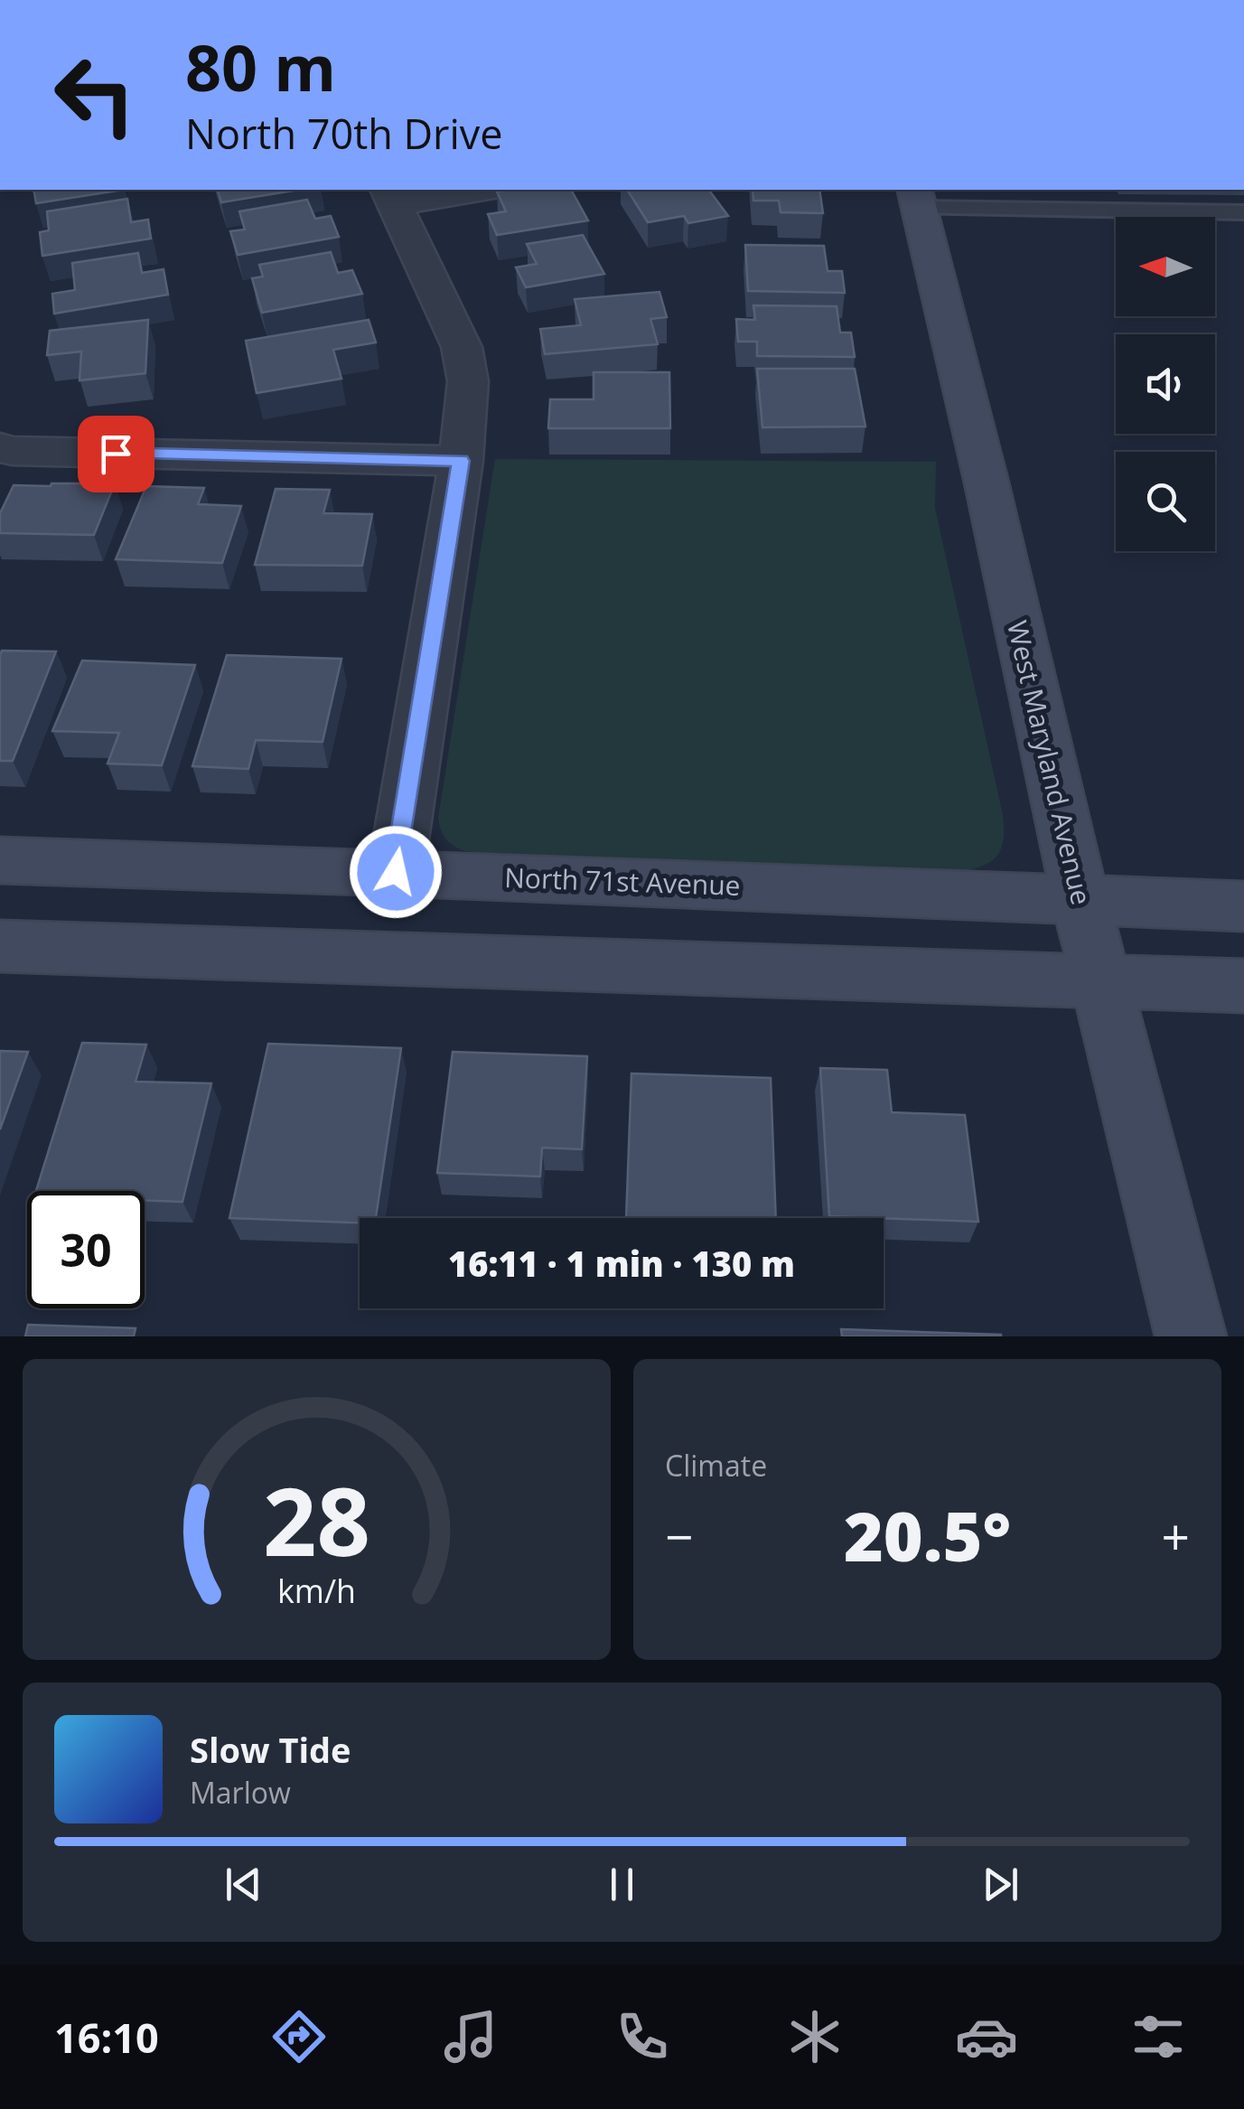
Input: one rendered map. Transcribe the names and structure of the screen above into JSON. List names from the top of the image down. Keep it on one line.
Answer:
{"streets":{"street":["West Maryland Avenue","North 71st Avenue"]},"crossings":[["West Maryland Avenue","North 71st Avenue"]],"north":"left","page":{"turn":["80 m","North 70th Drive"],"limit":"30","trip":"16:11 · 1 min · 130 m","tile":"Climate","heat":["−","20.5°","+"],"song":["Slow Tide","Marlow"],"tabs":"16:10","gauge":["28","km/h"]}}
